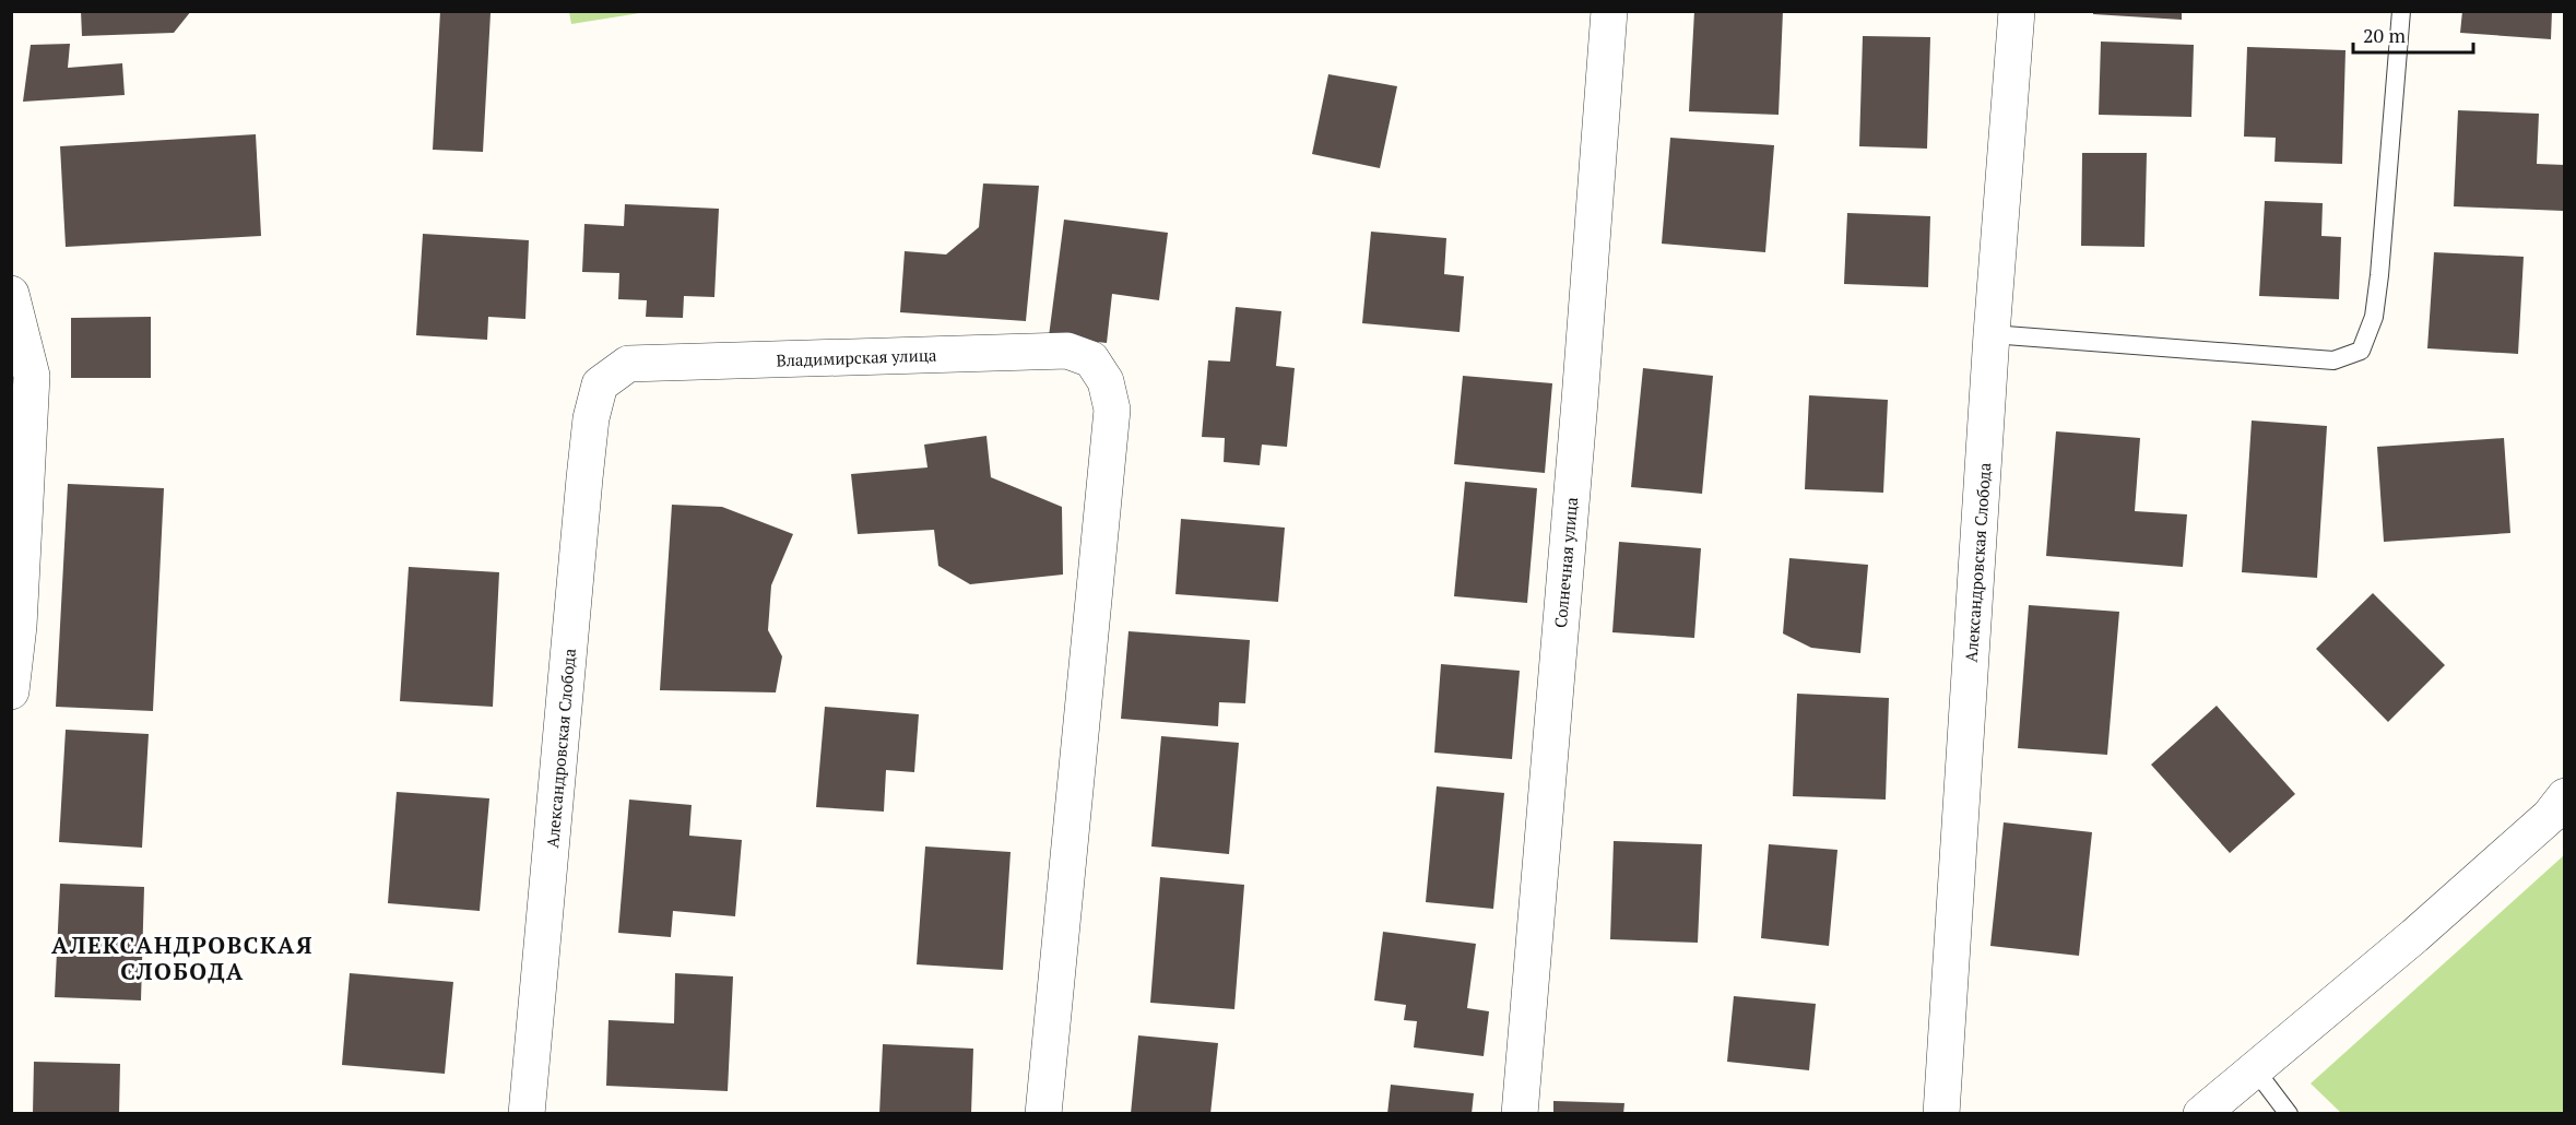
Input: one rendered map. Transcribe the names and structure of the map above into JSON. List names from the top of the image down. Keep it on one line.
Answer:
{"streets":{"street":["Владимирская улица","Солнечная улица","Александровская Слобода"]},"crossings":[["Владимирская улица","Александровская Слобода"]],"districts":["АЛЕКСАНДРОВСКАЯ СЛОБОДА"],"scale_bar":"20 m"}
